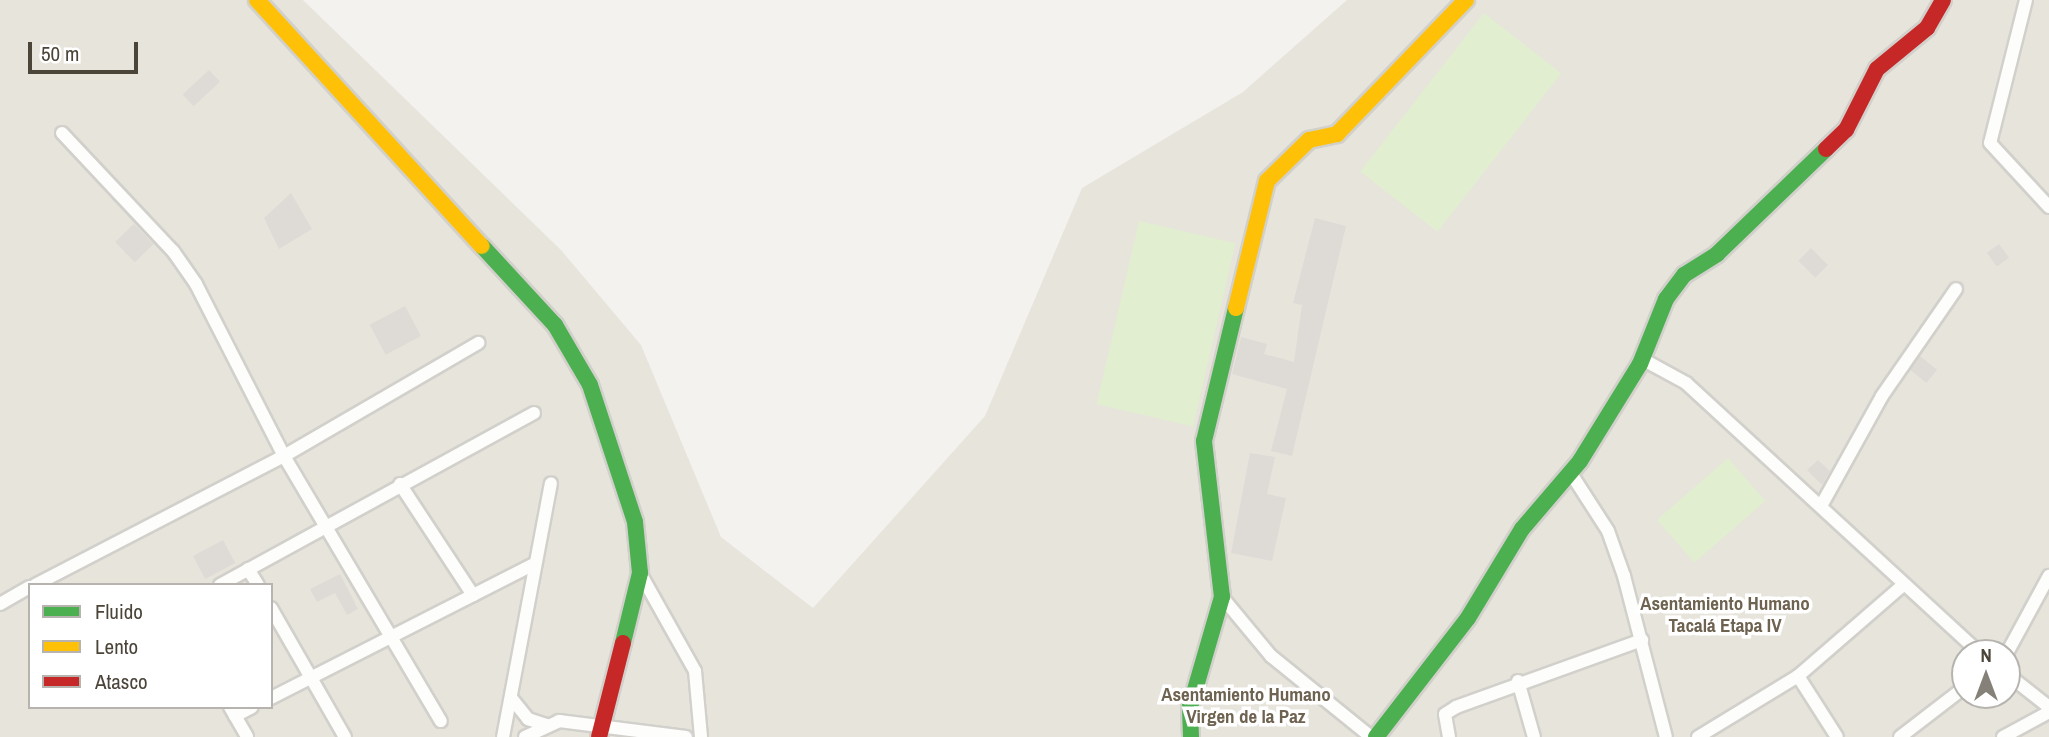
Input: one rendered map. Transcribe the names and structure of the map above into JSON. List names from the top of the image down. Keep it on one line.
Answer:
{"districts":["Asentamiento Humano Tacalá Etapa IV","Asentamiento Humano Virgen de la Paz"],"legend":["Fluido","Lento","Atasco"],"scale_bar":"50 m","north":"top"}
